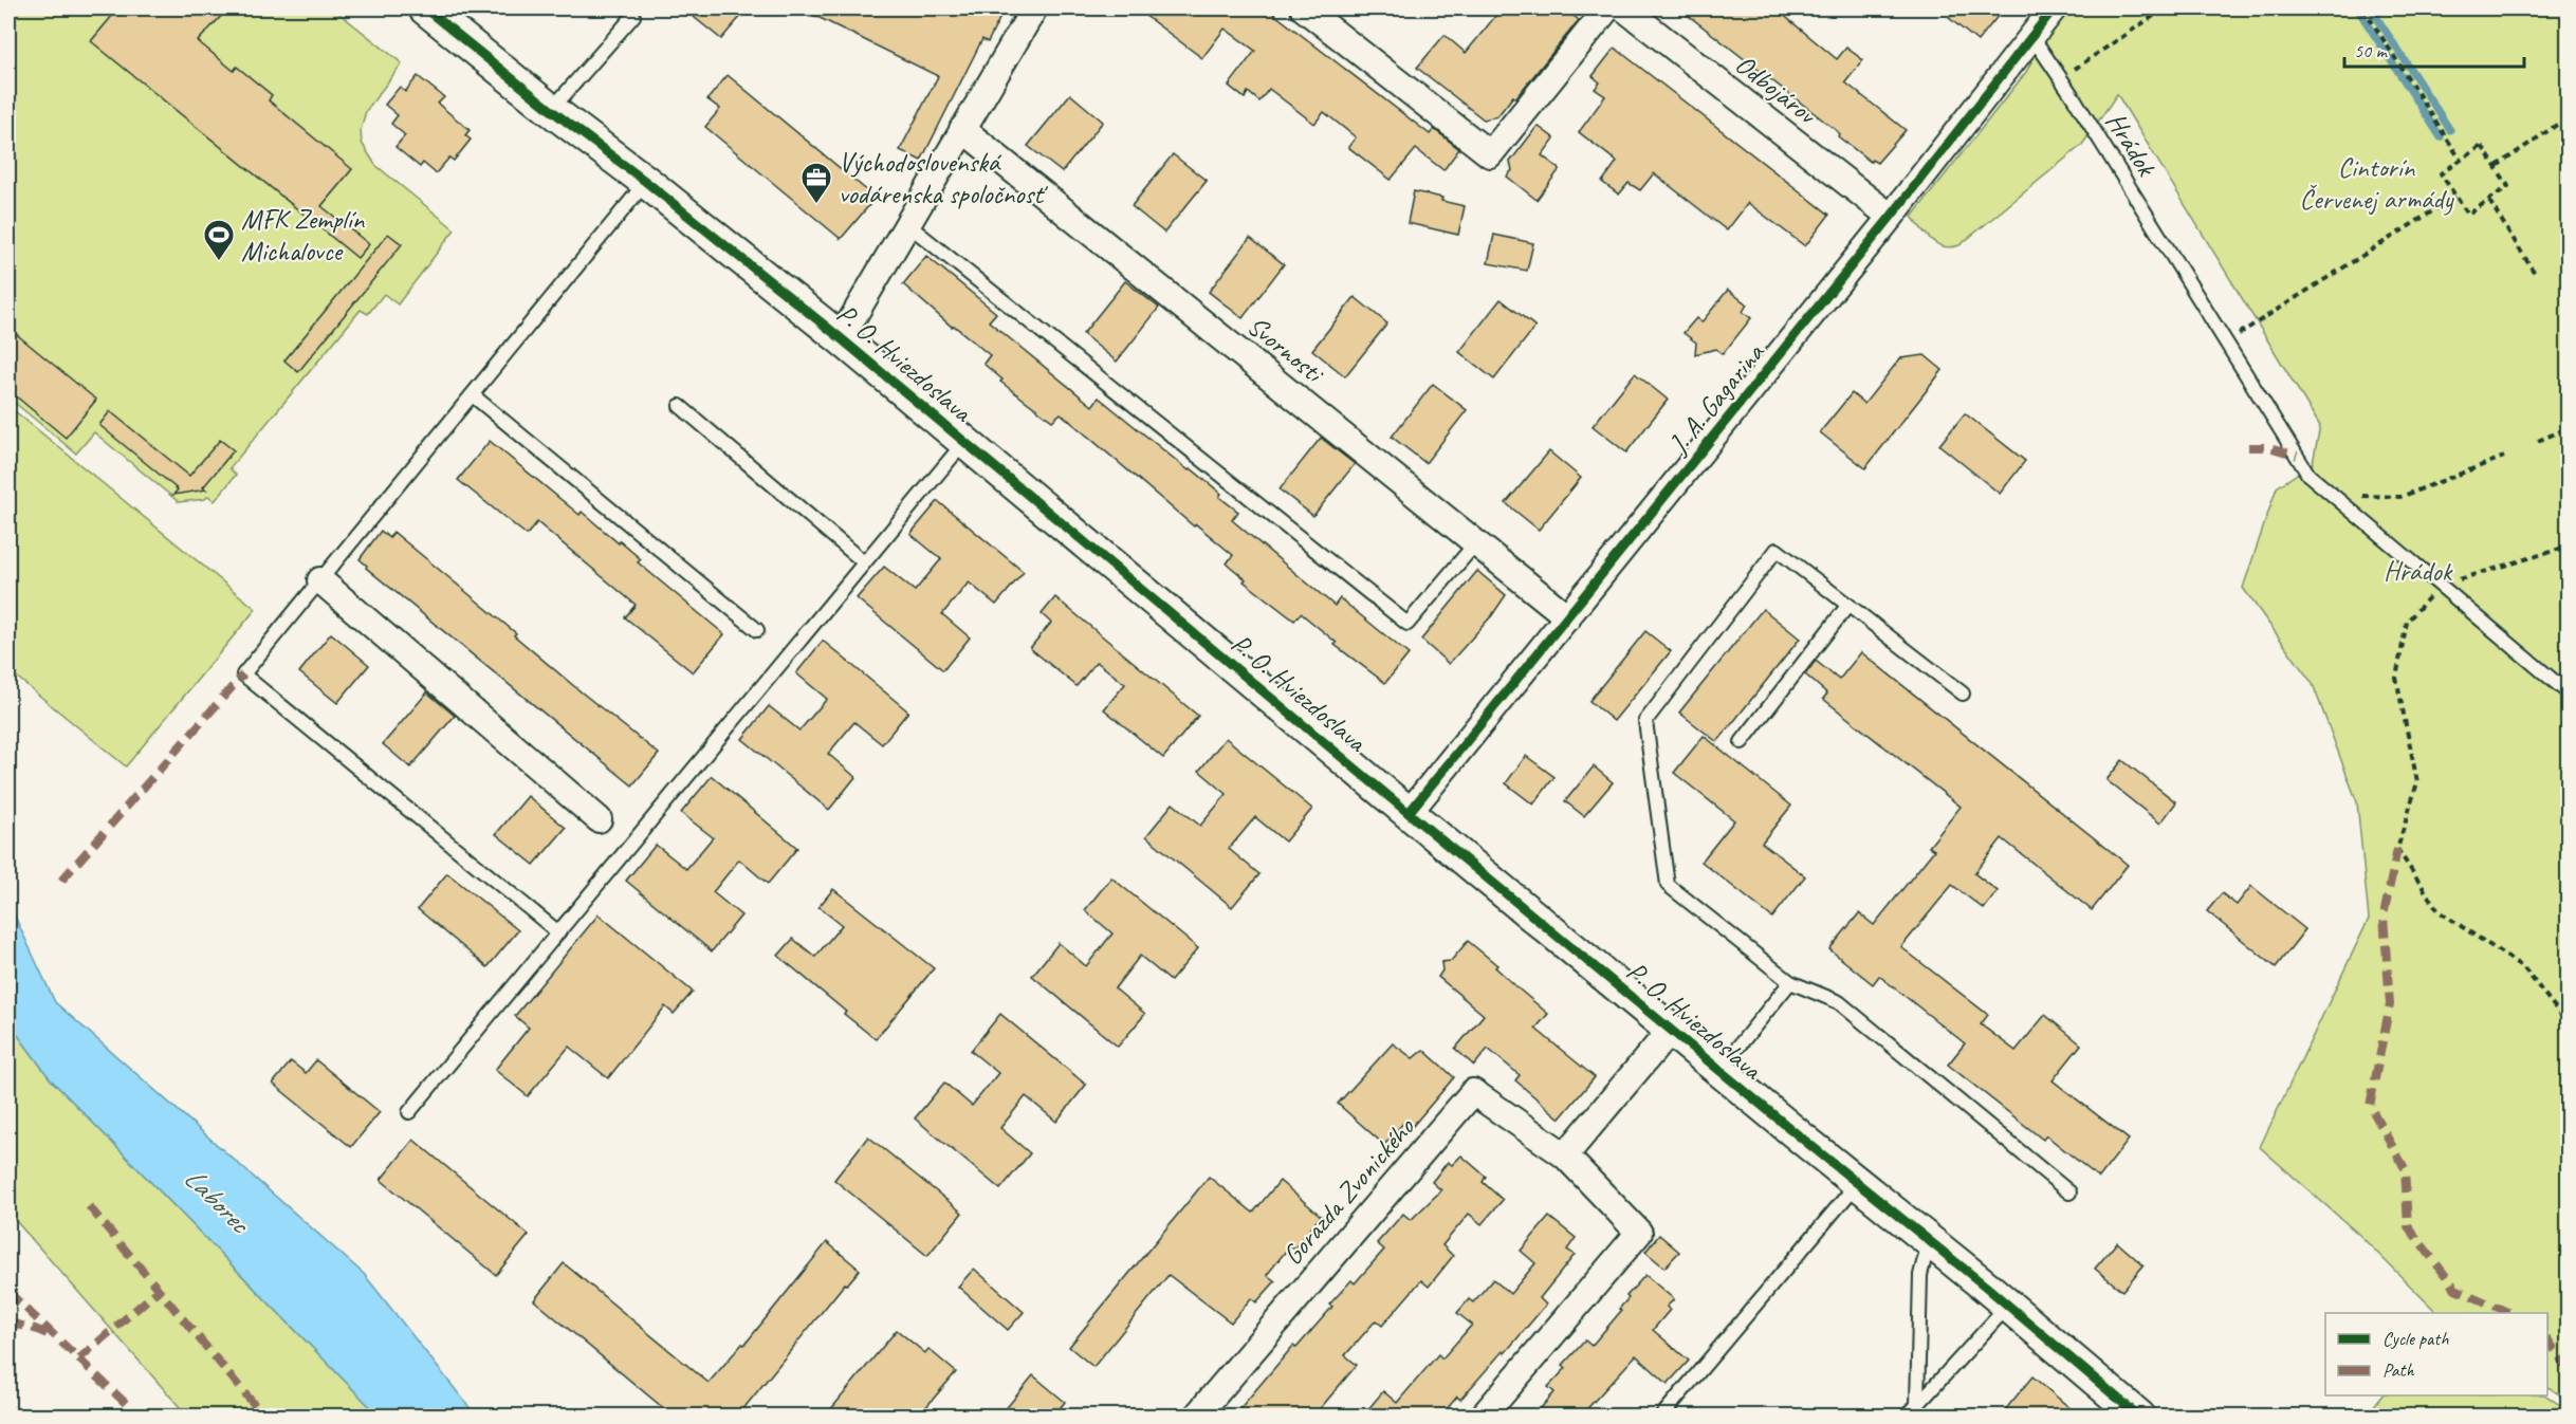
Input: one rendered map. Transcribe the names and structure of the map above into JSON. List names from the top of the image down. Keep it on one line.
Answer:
{"streets":{"street":["Odbojárov","Svornosti","P. O. Hviezdoslava","J. A. Gagarina","Gorazda Zvonického"],"lane":["Hrádok"]},"crossings":[["Odbojárov","J. A. Gagarina"],["Hrádok","J. A. Gagarina"],["Svornosti","J. A. Gagarina"],["P. O. Hviezdoslava","J. A. Gagarina"]],"water":["Laborec"],"parks":["Cintorín Červenej armády","Hrádok"],"places":{"office":["Východoslovenská vodárenska spoločnosť"],"sports":["MFK Zemplín Michalovce"]},"legend":["Cycle path","Path"],"scale_bar":"50 m"}
